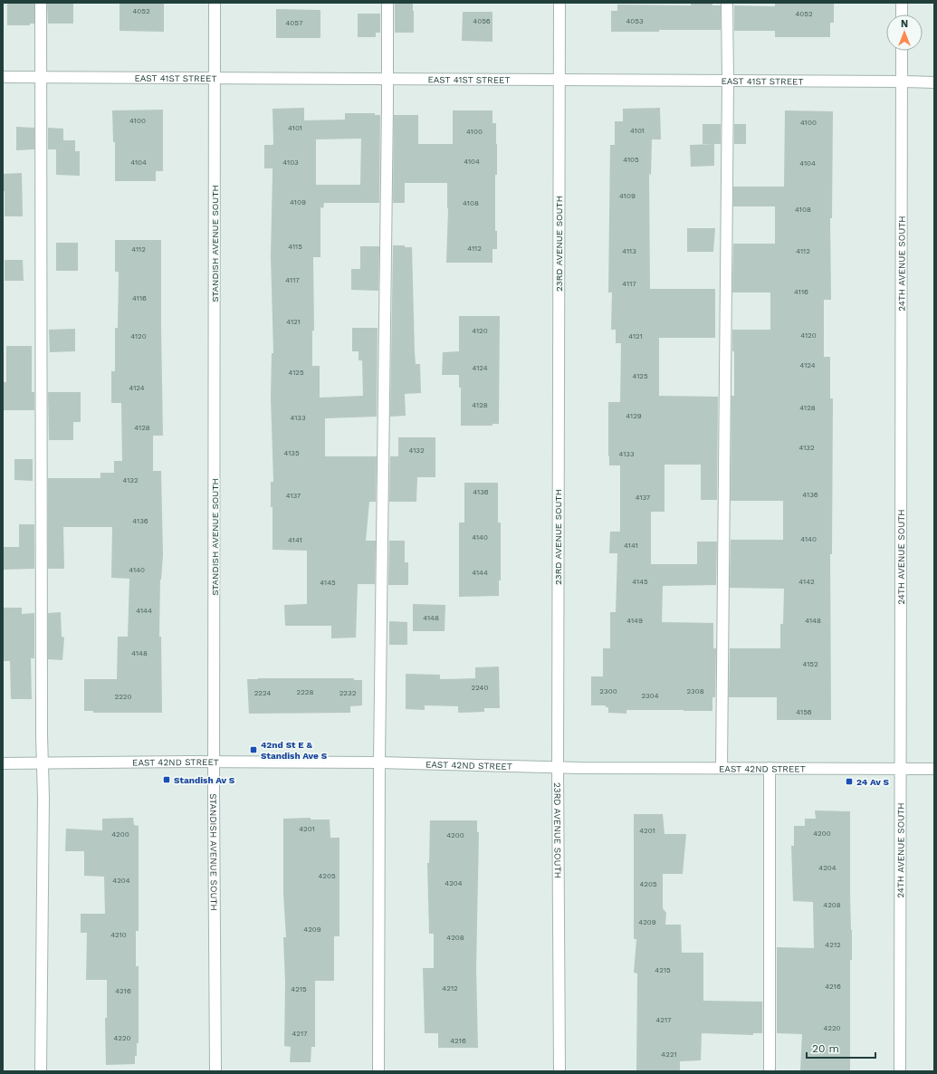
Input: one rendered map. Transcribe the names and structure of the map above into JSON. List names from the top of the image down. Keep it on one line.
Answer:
{"streets":{"street":["EAST 41ST STREET","STANDISH AVENUE SOUTH","23RD AVENUE SOUTH","24TH AVENUE SOUTH","EAST 42ND STREET"]},"crossings":[["EAST 41ST STREET","STANDISH AVENUE SOUTH"],["EAST 41ST STREET","23RD AVENUE SOUTH"],["EAST 41ST STREET","24TH AVENUE SOUTH"],["STANDISH AVENUE SOUTH","EAST 42ND STREET"],["23RD AVENUE SOUTH","EAST 42ND STREET"],["24TH AVENUE SOUTH","EAST 42ND STREET"]],"places":{"transit":["42nd St E & Standish Ave S","Standish Av S","24 Av S"]},"house_numbers":["4052","4052","4056","4053","4057","4100","4100","4101","4101","4100","4105","4104","4104","4103","4104","4109","4109","4108","4108","4115","4112","4112","4113","4112","4117","4117","4116","4116","4121","4120","4120","4120","4121","4124","4124","4125","4125","4124","4128","4128","4129","4133","4128","4132","4132","4135","4133","4132","4136","4136","4137","4137","4136","4140","4140","4141","4141","4140","4144","4145","4142","4145","4144","4148","4149","4148","4148","4152","2240","2300","2308","2228","2224","2232","2304","2220","4156","4201","4201","4200","4200","4200","4204","4205","4204","4204","4205","4208","4209","4209","4210","4208","4212","4215","4216","4212","4215","4216","4217","4220","4217","4220","4216","4221"],"scale_bar":"20 m","north":"top"}
